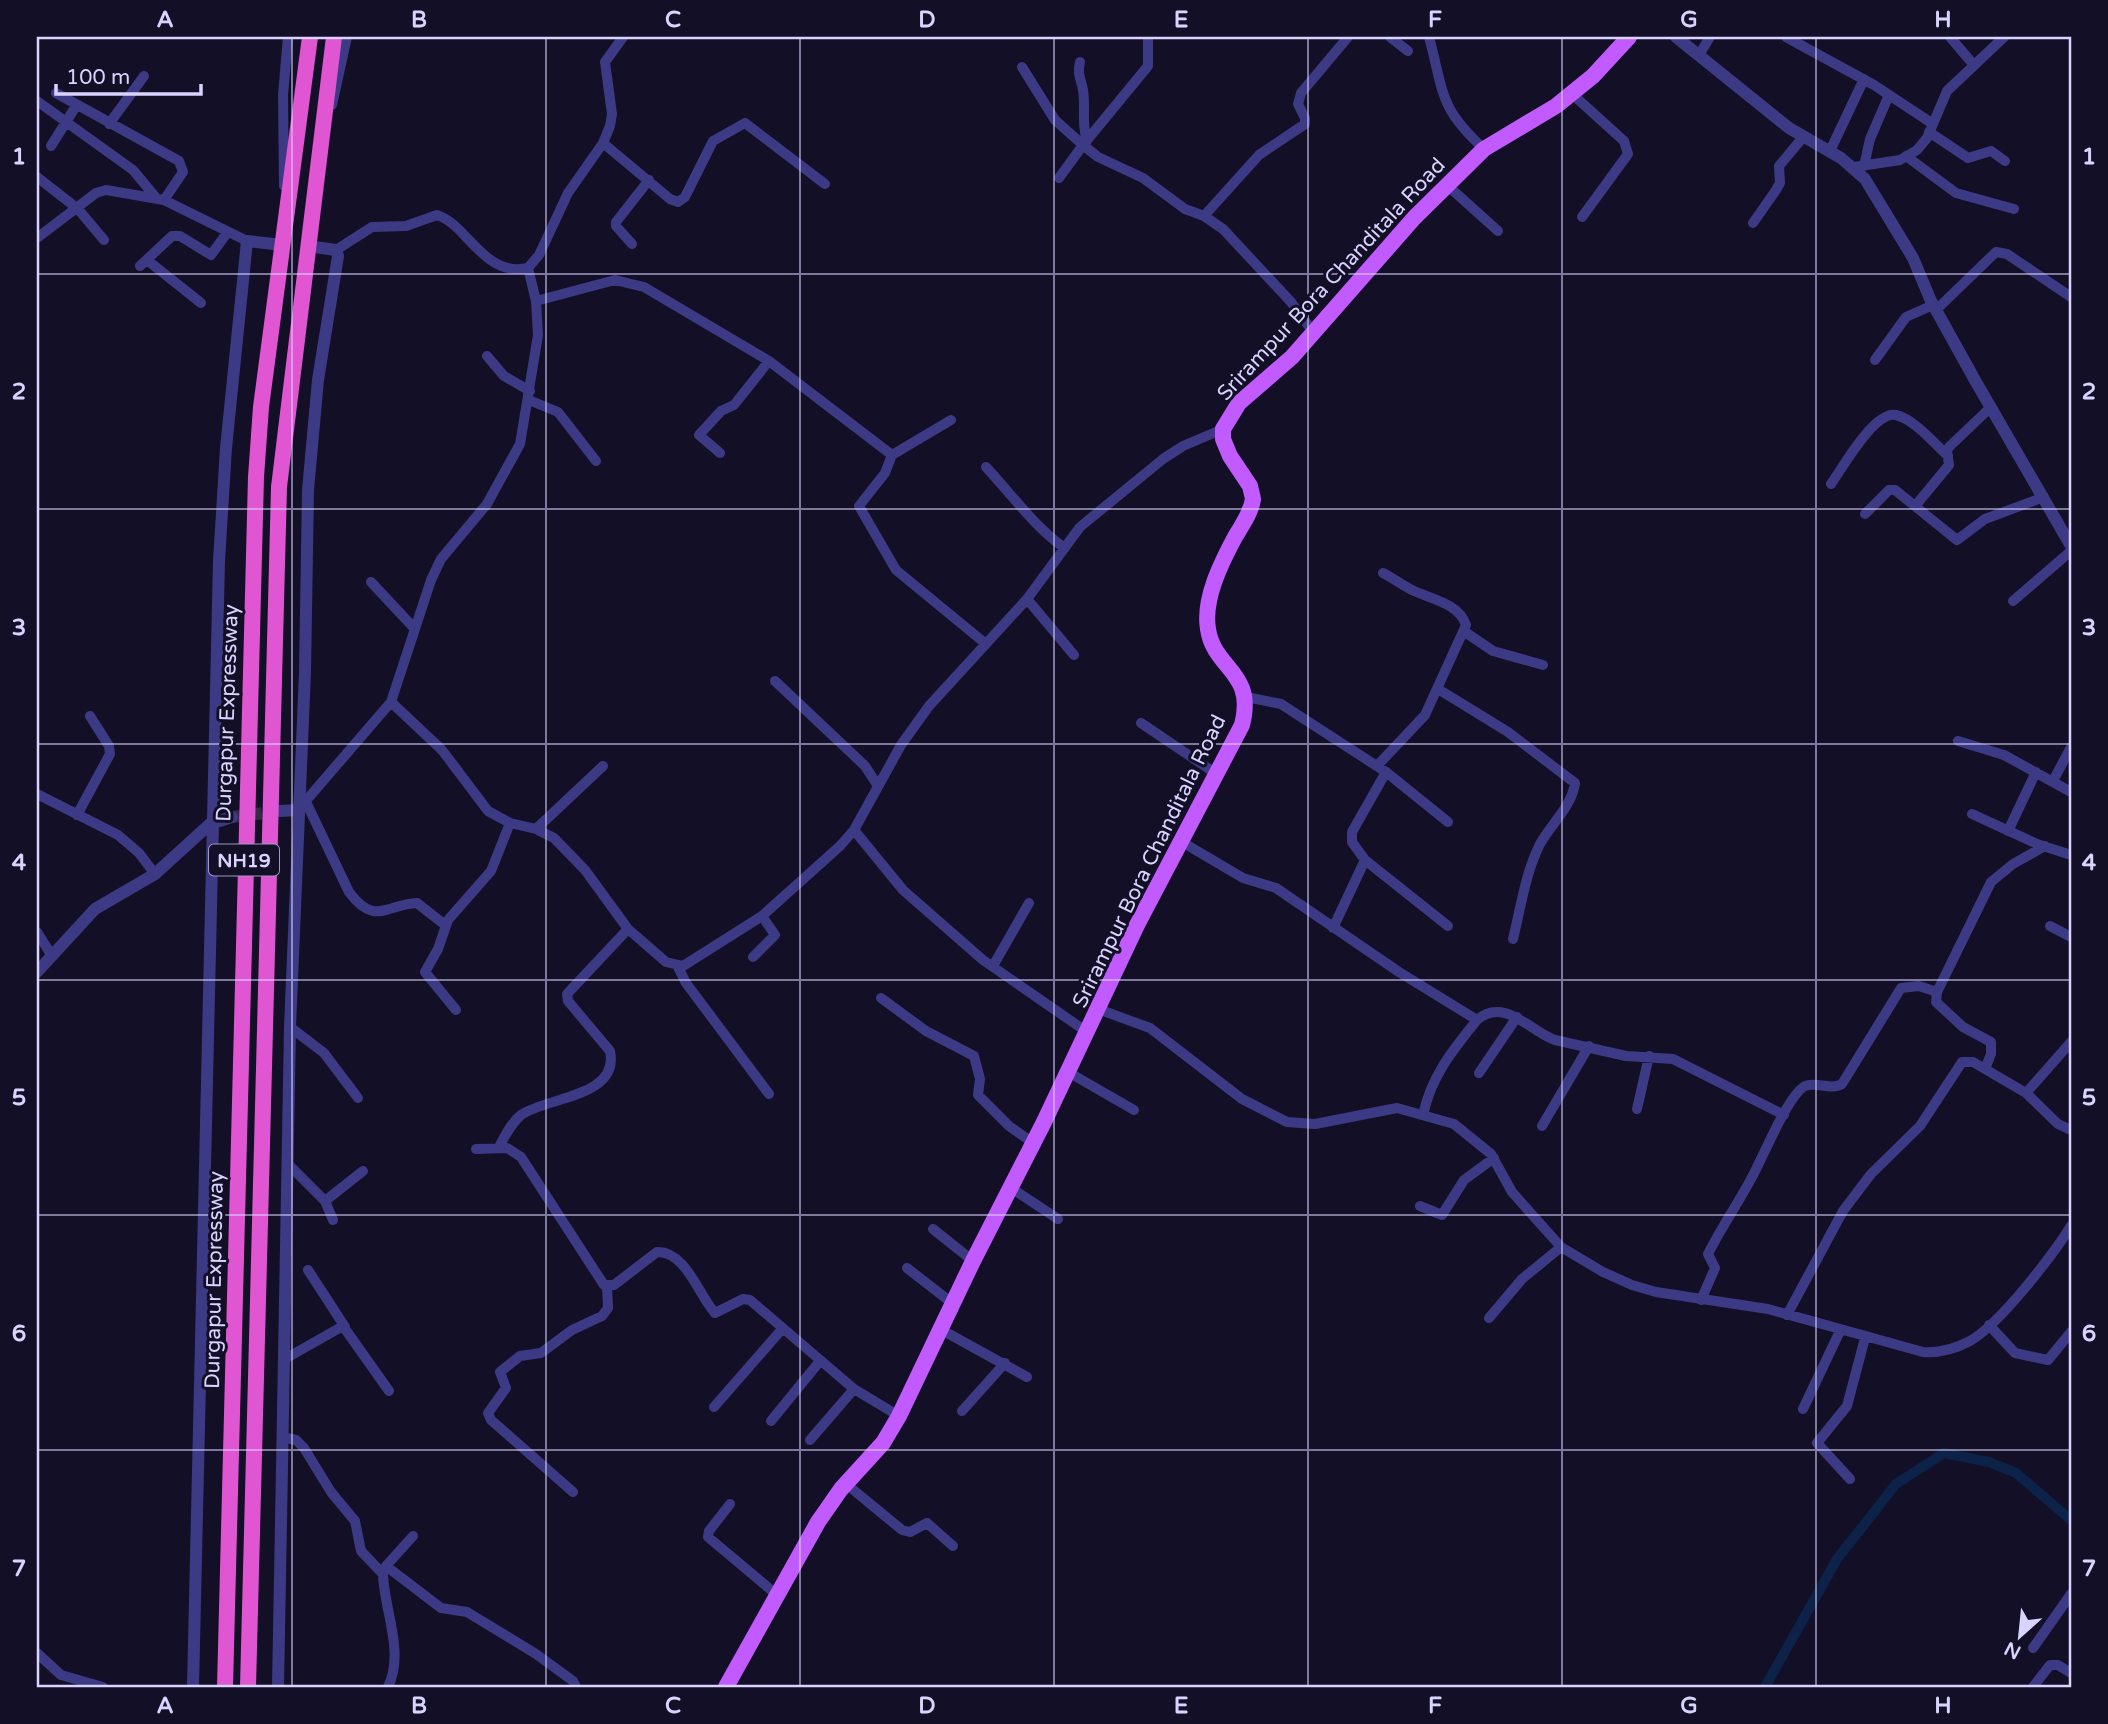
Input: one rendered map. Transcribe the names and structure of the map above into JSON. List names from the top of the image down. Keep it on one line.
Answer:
{"streets":{"highway":["Durgapur Expressway","NH19"],"main road":["Srirampur Bora Chanditala Road"]},"scale_bar":"100 m","north":"bottom left","grid":{"columns":["A","B","C","D","E","F","G","H"],"rows":["1","2","3","4","5","6","7"]}}
